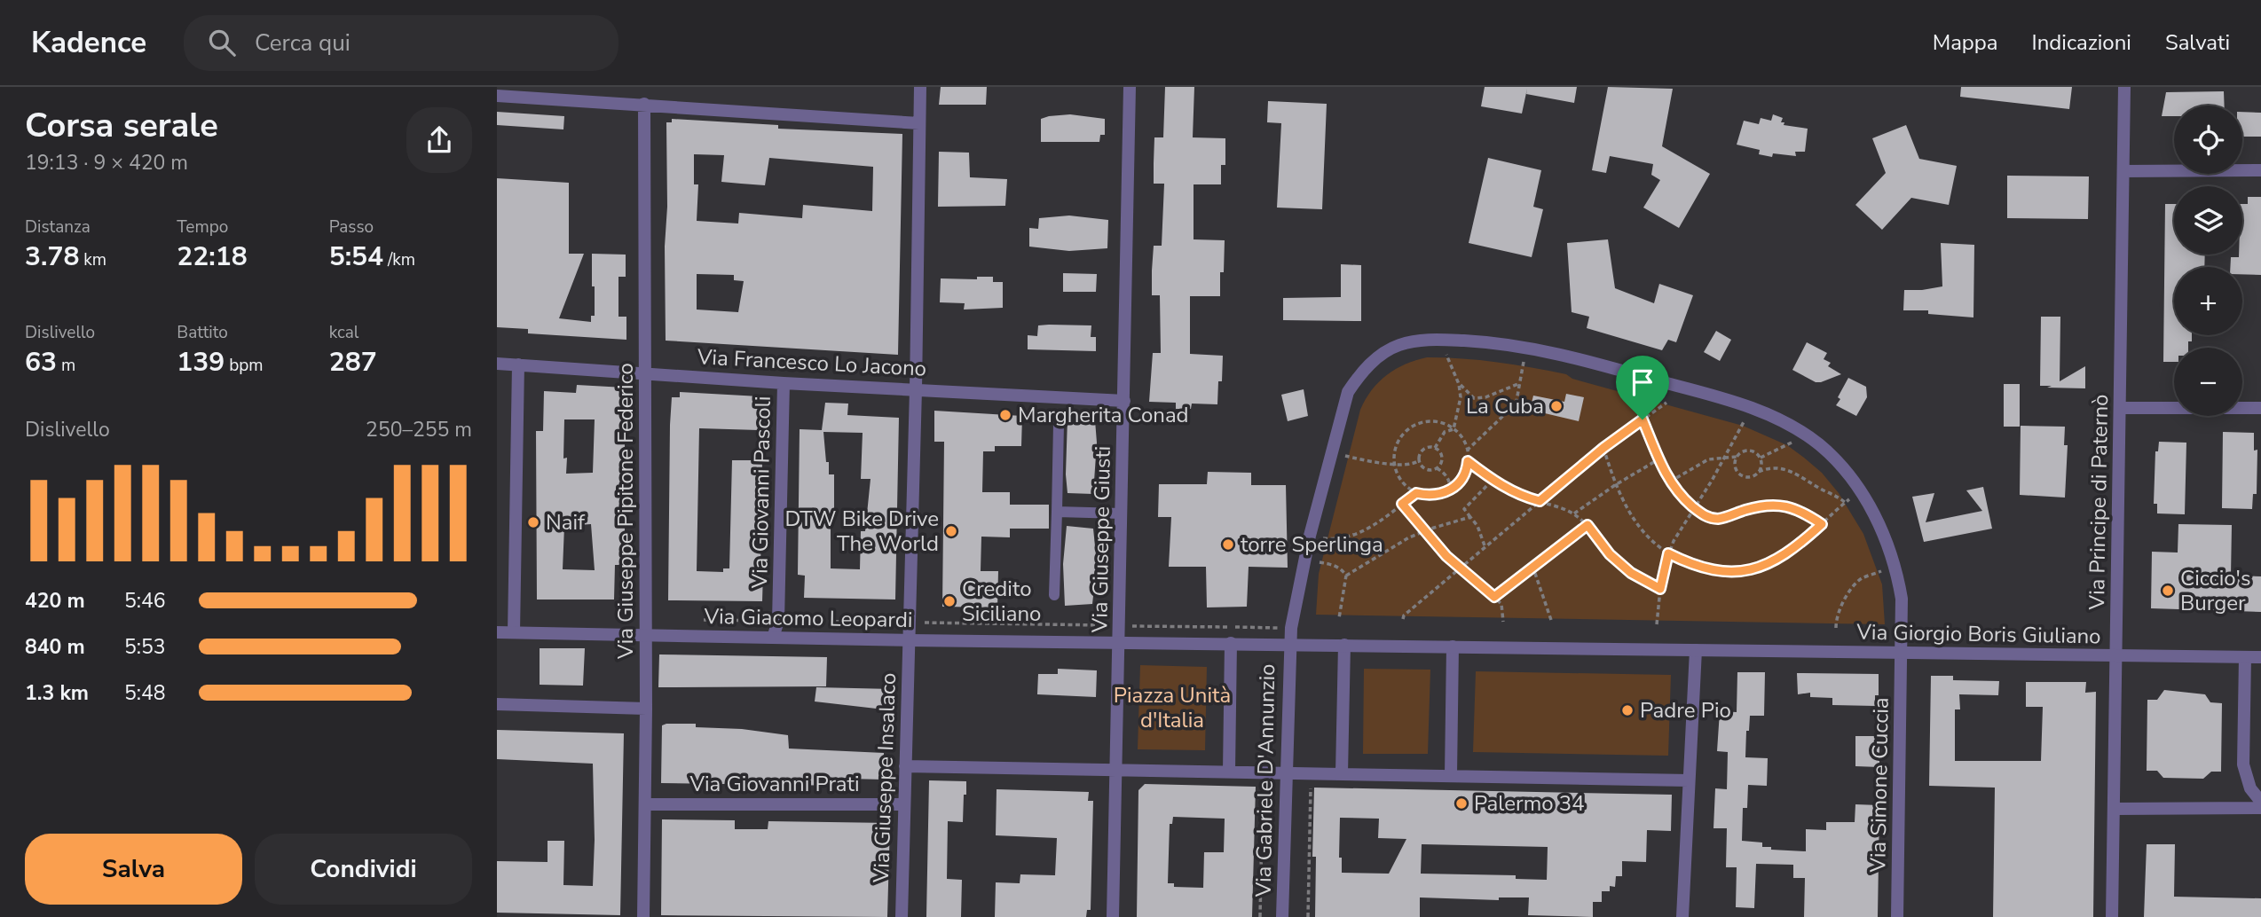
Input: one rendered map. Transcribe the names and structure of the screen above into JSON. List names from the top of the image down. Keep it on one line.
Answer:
{"streets":{"street":["Via Francesco Lo Jacono","Via Giovanni Pascoli","Via Principe di Paternò","Via Giuseppe Pipitone Federico","Via Giuseppe Giusti","Via Giacomo Leopardi","Via Giorgio Boris Giuliano","Via Giuseppe Insalaco","Via Gabriele D'Annunzio","Via Giovanni Prati","Via Simone Cuccia"]},"crossings":[["Via Francesco Lo Jacono","Via Giovanni Pascoli"],["Via Francesco Lo Jacono","Via Giuseppe Pipitone Federico"],["Via Francesco Lo Jacono","Via Giuseppe Giusti"],["Via Francesco Lo Jacono","Via Giuseppe Insalaco"],["Via Giovanni Pascoli","Via Giacomo Leopardi"],["Via Principe di Paternò","Via Giorgio Boris Giuliano"],["Via Giuseppe Pipitone Federico","Via Giacomo Leopardi"],["Via Giuseppe Pipitone Federico","Via Giovanni Prati"],["Via Giuseppe Giusti","Via Giacomo Leopardi"],["Via Giacomo Leopardi","Via Giuseppe Insalaco"],["Via Giorgio Boris Giuliano","Via Gabriele D'Annunzio"],["Via Giorgio Boris Giuliano","Via Simone Cuccia"],["Via Giuseppe Insalaco","Via Giovanni Prati"],["Via Gabriele D'Annunzio","Via Simone Cuccia"]],"parks":["Piazza Unità d'Italia"],"places":["La Cuba","Margherita Conad","Naif","DTW Bike Drive The World","torre Sperlinga","Ciccio's Burger","Credito Siciliano","Padre Pio","Palermo 34"],"page":{"header":"Kadence","search":"Cerca qui","nav":["Mappa","Indicazioni","Salvati"],"heading":["Corsa serale","19:13 · 9 × 420 m"],"map_buttons":["+","−"],"stats":[["Distanza","3.78 km"],["Tempo","22:18"],["Passo","5:54 /km"],["Dislivello","63 m"],["Battito","139 bpm"],["kcal","287"]],"chart":["Dislivello","250–255 m"],"list":[{"name":"420 m","note":"5:46"},{"name":"840 m","note":"5:53"},{"name":"1.3 km","note":"5:48"}],"buttons":["Salva","Condividi"]}}
